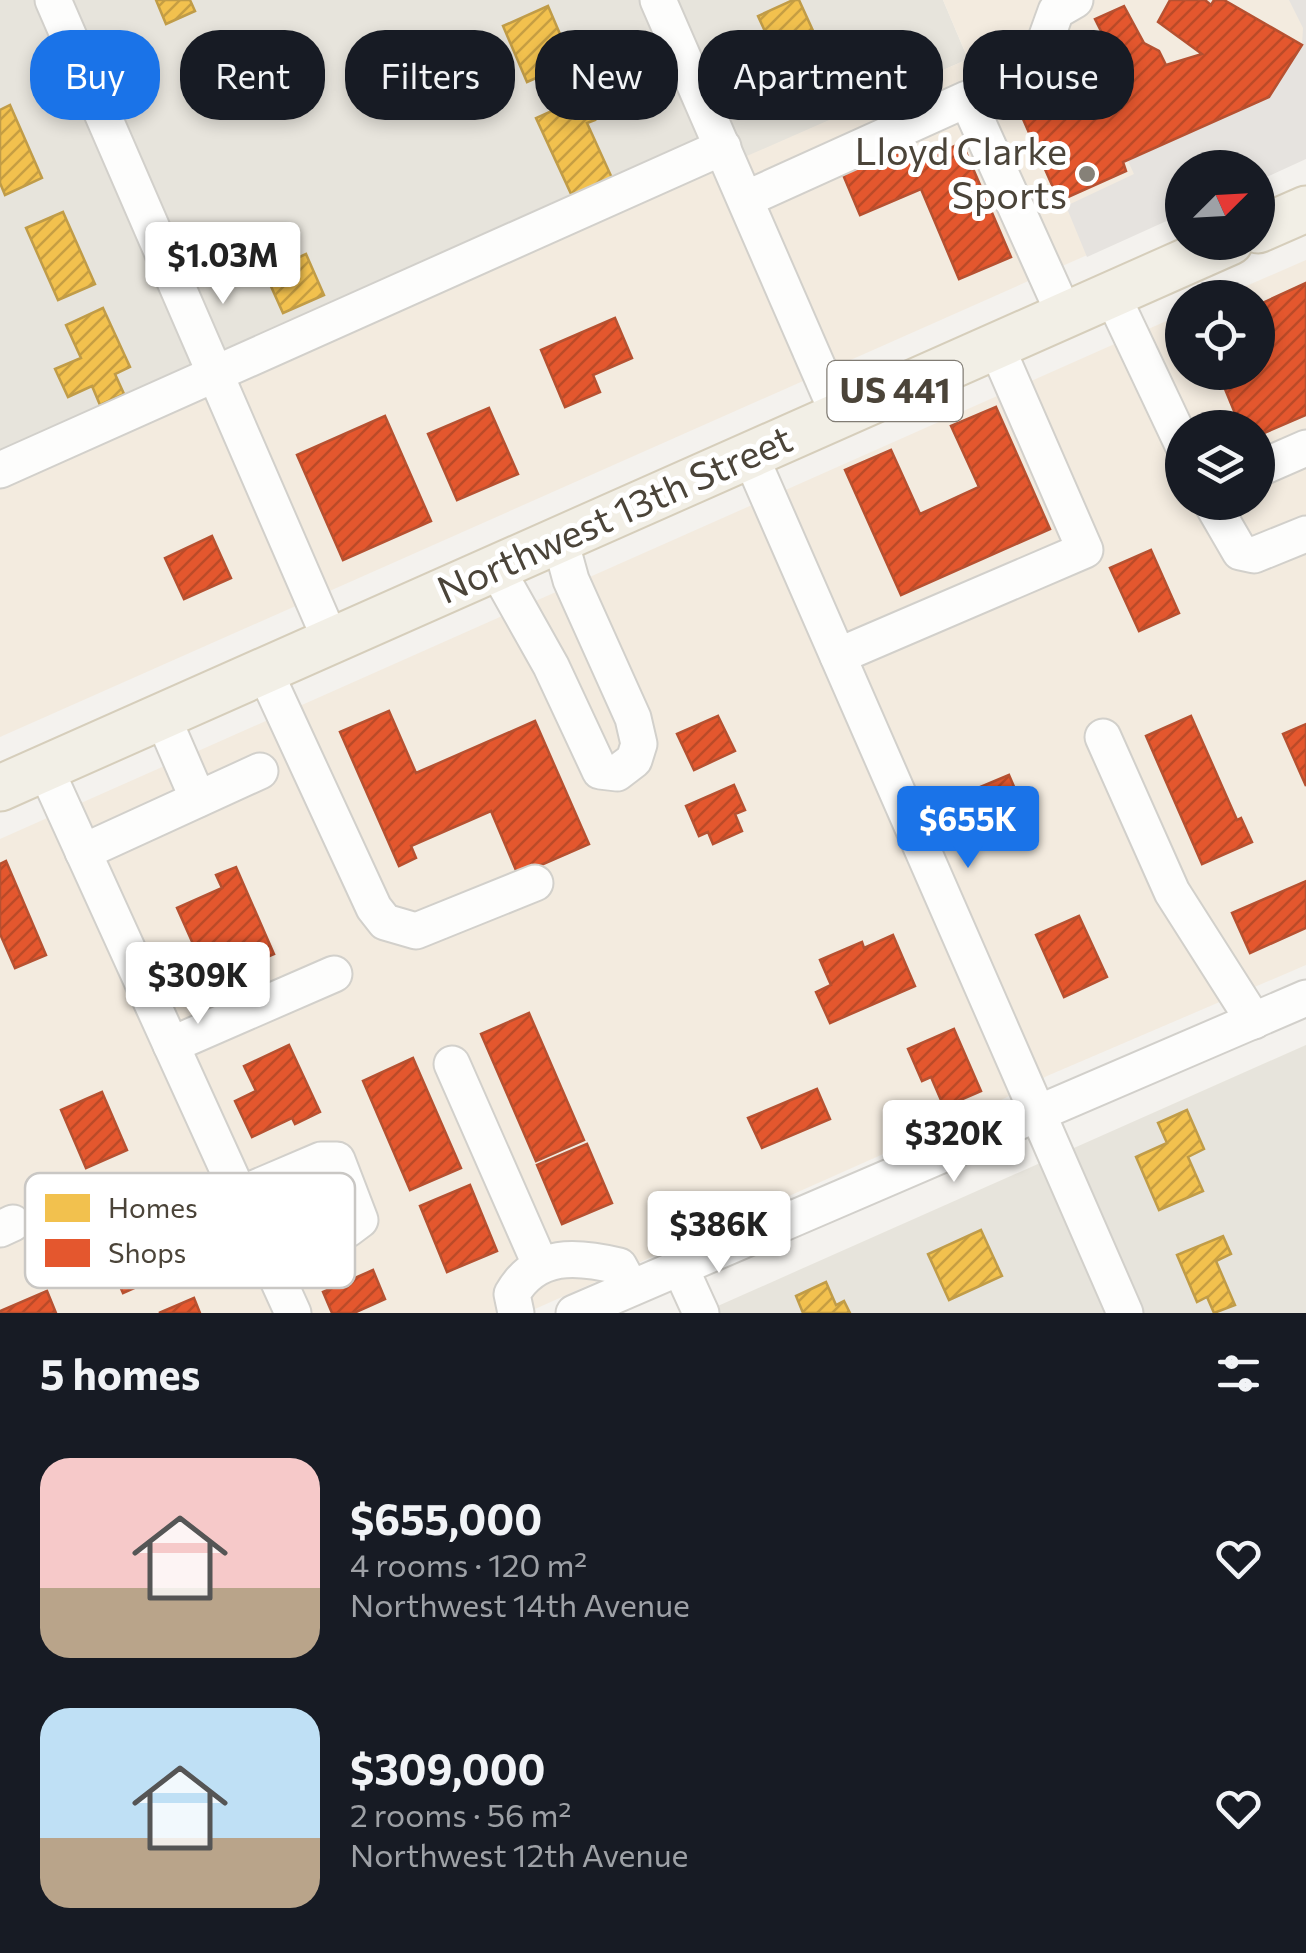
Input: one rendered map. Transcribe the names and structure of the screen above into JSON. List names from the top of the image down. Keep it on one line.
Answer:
{"streets":{"main road":["US 441","Northwest 13th Street"]},"places":["Lloyd Clarke Sports"],"legend":["Homes","Shops"],"north":"top right","page":{"chip":["Buy","Rent","Filters","New","Apartment","House"],"price":["$1.03M","$655K","$309K","$320K","$386K"],"heading":"5 homes","list":[{"name":"$655,000","note":"4 rooms · 120 m² · Northwest 14th Avenue"},{"name":"$309,000","note":"2 rooms · 56 m² · Northwest 12th Avenue"}]}}
